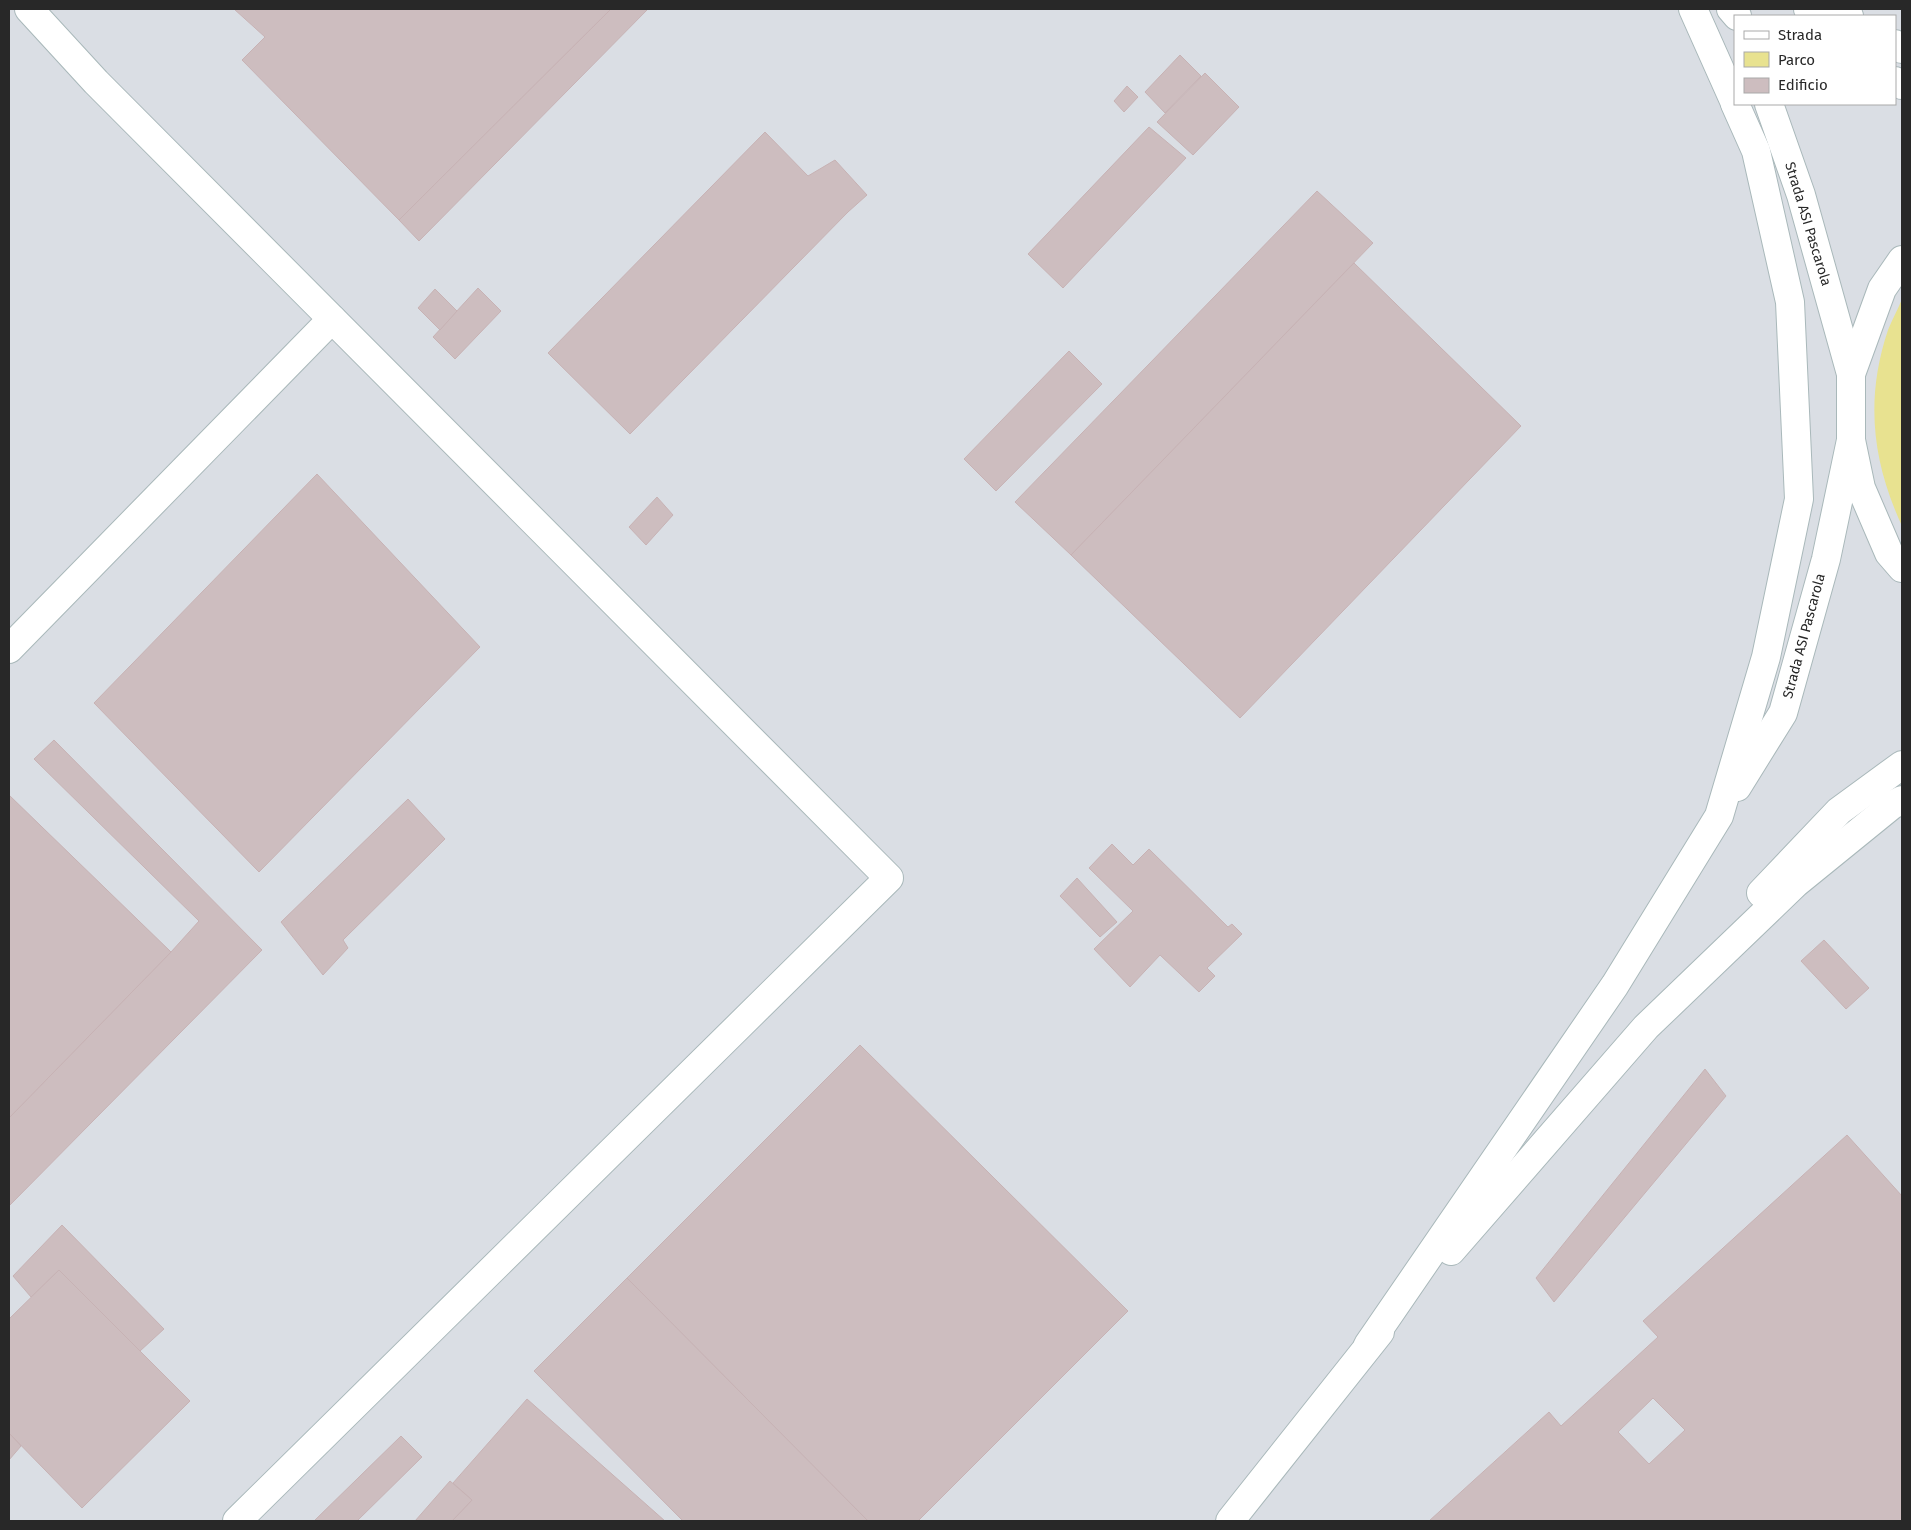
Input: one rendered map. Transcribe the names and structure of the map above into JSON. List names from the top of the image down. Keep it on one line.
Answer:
{"streets":{"street":["Strada ASI Pascarola"]},"legend":["Strada","Parco","Edificio"]}
